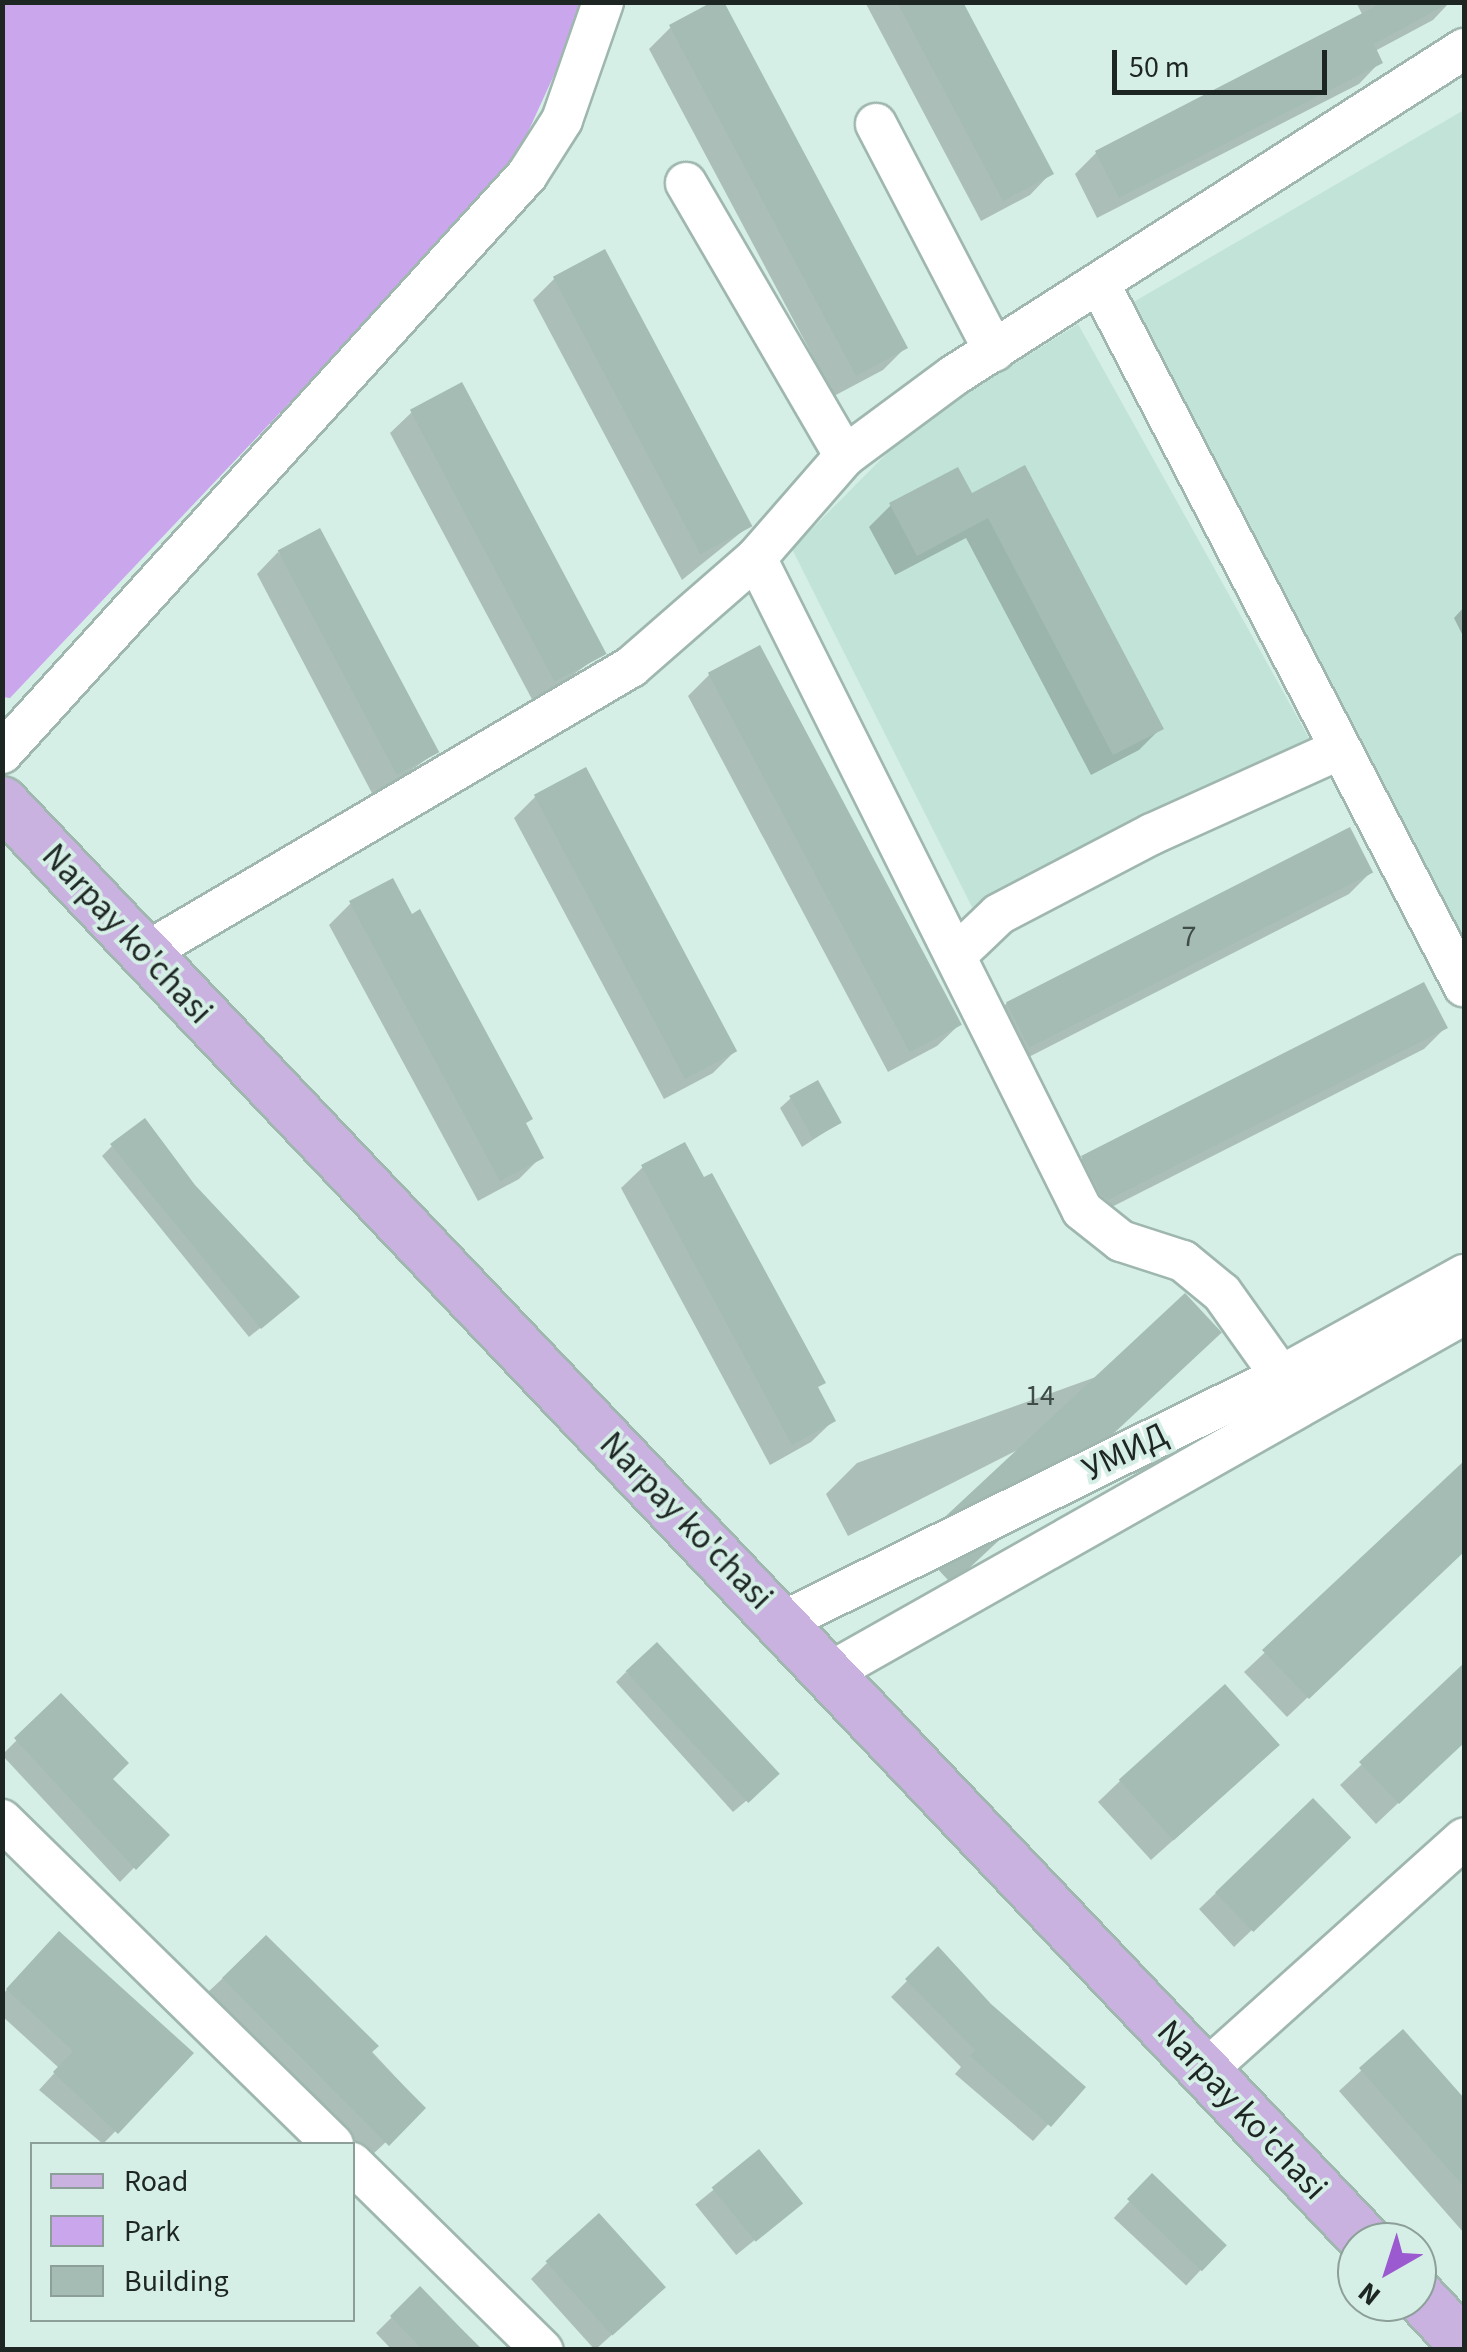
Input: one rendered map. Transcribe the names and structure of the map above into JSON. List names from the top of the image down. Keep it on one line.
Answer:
{"streets":{"main road":["Narpay ko'chasi"],"street":["УМИД"]},"crossings":[["Narpay ko'chasi","УМИД"]],"house_numbers":["7","14"],"legend":["Road","Park","Building"],"scale_bar":"50 m","north":"bottom left"}
